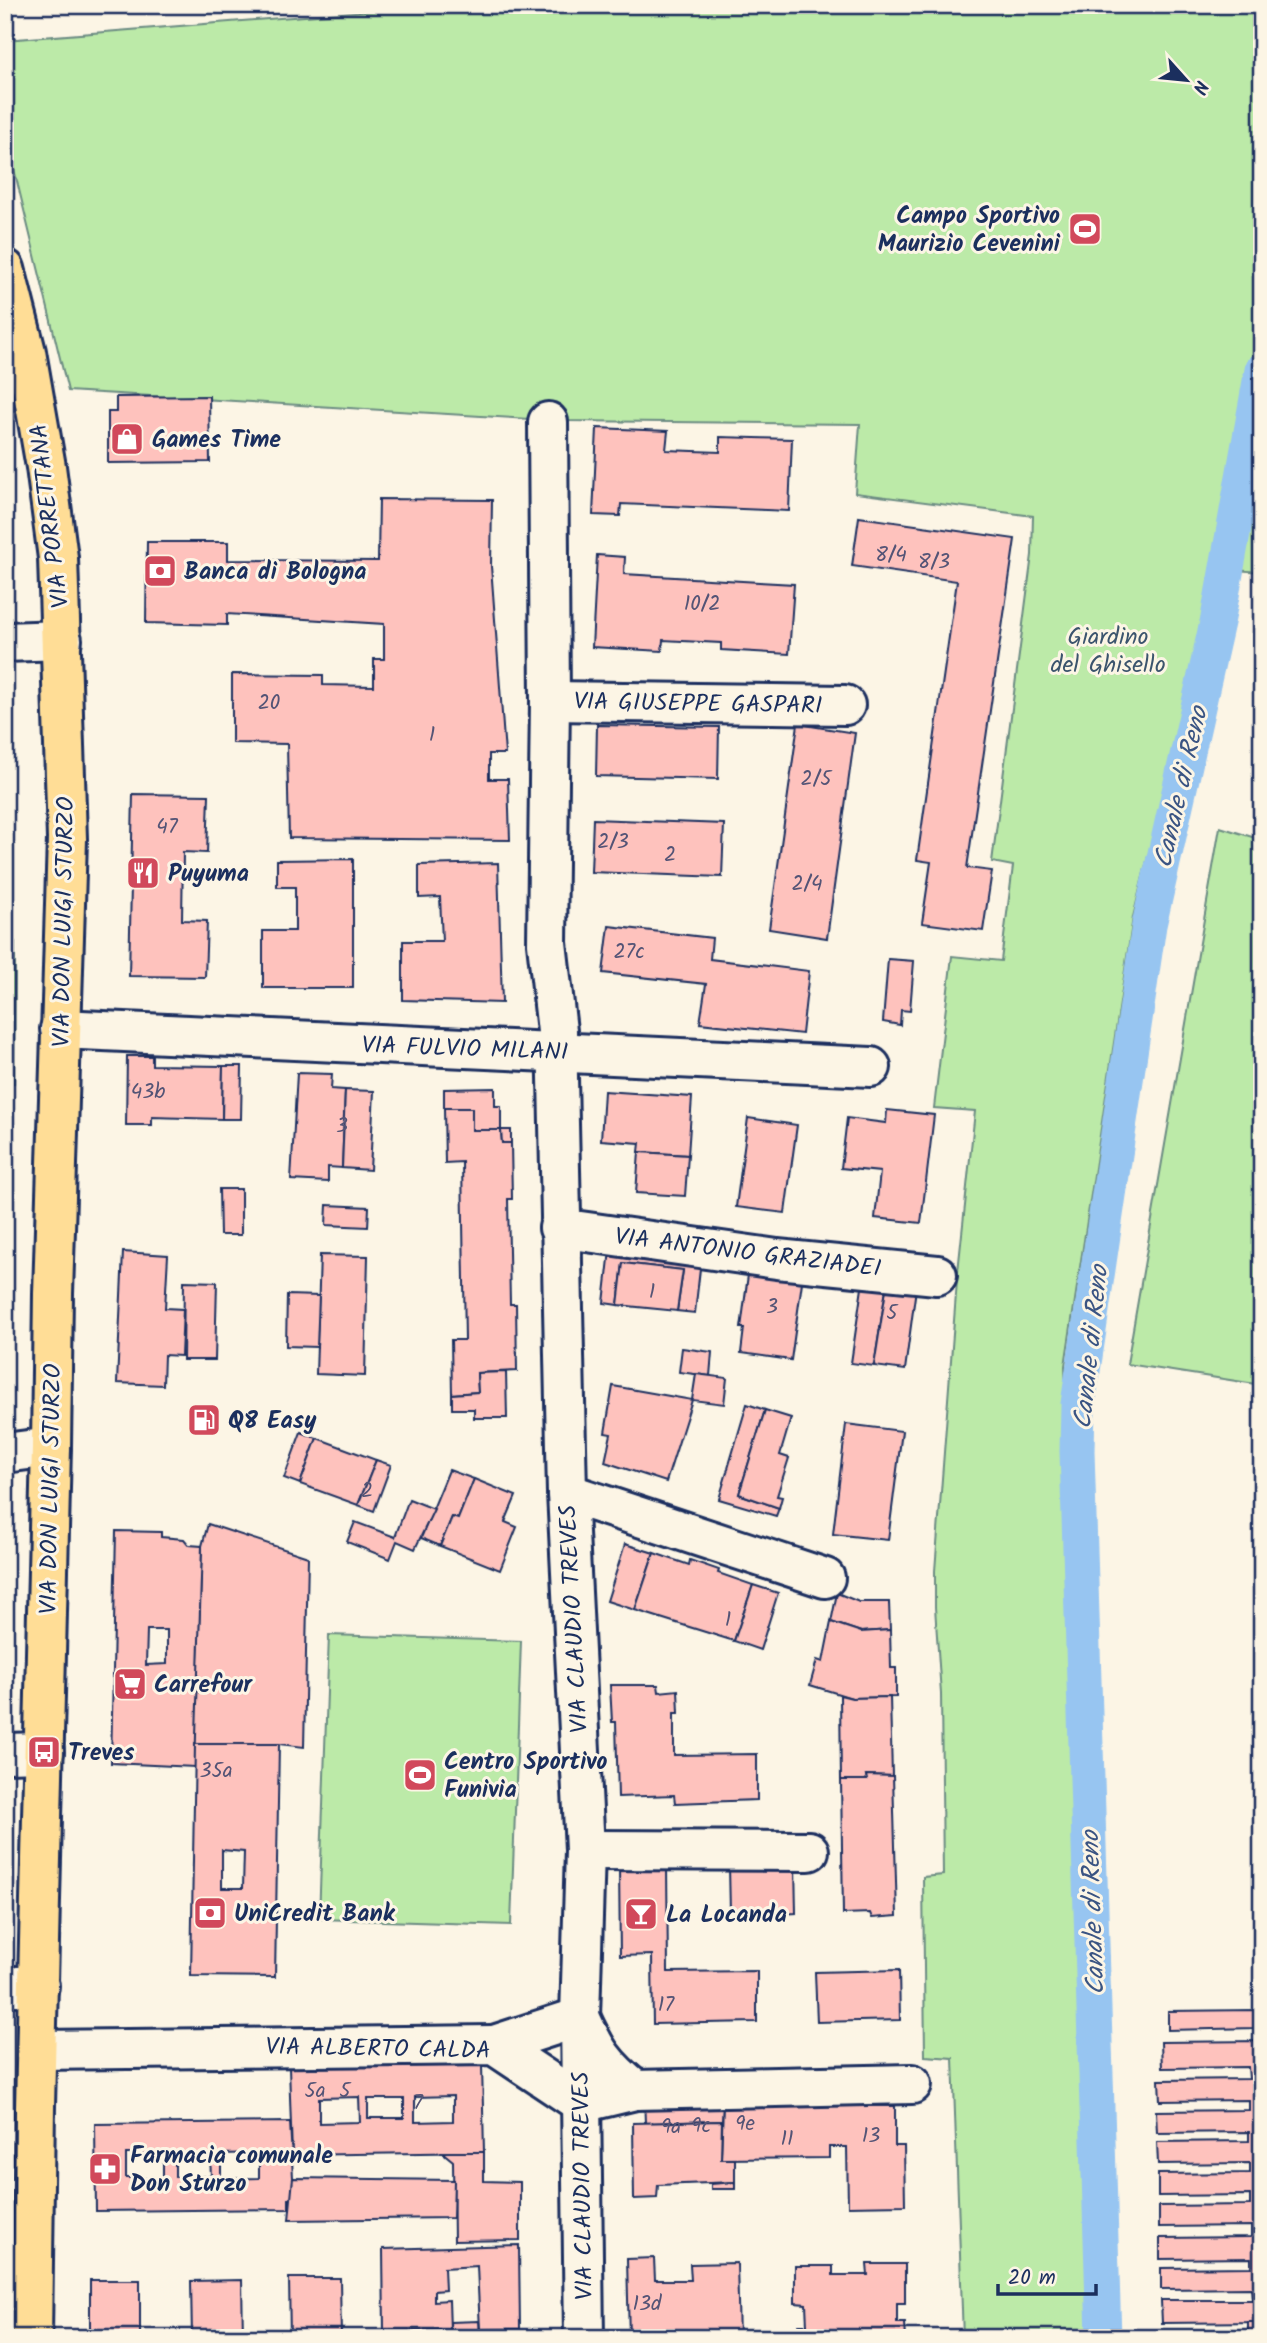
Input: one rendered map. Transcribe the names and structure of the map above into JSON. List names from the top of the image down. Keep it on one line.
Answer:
{"streets":{"main road":["VIA PORRETTANA","VIA DON LUIGI STURZO"],"street":["VIA GIUSEPPE GASPARI","VIA FULVIO MILANI","VIA ANTONIO GRAZIADEI","VIA CLAUDIO TREVES","VIA ALBERTO CALDA"]},"crossings":[["VIA PORRETTANA","VIA DON LUIGI STURZO"],["VIA GIUSEPPE GASPARI","VIA CLAUDIO TREVES"],["VIA DON LUIGI STURZO","VIA FULVIO MILANI"],["VIA DON LUIGI STURZO","VIA ALBERTO CALDA"],["VIA FULVIO MILANI","VIA CLAUDIO TREVES"],["VIA ANTONIO GRAZIADEI","VIA CLAUDIO TREVES"],["VIA CLAUDIO TREVES","VIA ALBERTO CALDA"]],"water":["Canale di Reno"],"parks":["Giardino del Ghisello"],"places":{"sports":["Campo Sportivo Maurizio Cevenini","Centro Sportivo Funivia"],"shop":["Games Time"],"bank":["Banca di Bologna","UniCredit Bank"],"restaurant":["Puyuma"],"fuel station":["Q8 Easy"],"supermarket":["Carrefour"],"bus stop":["Treves"],"bar":["La Locanda"],"pharmacy":["Farmacia comunale Don Sturzo"]},"house_numbers":["8/4","8/3","10/2","20","1","2/5","47","2/3","2","2/4","27c","43b","3","1","3","5","2","1","35a","17","5a","5","7","9e","9c","9a","13","11","13d"],"scale_bar":"20 m","north":"bottom right"}
